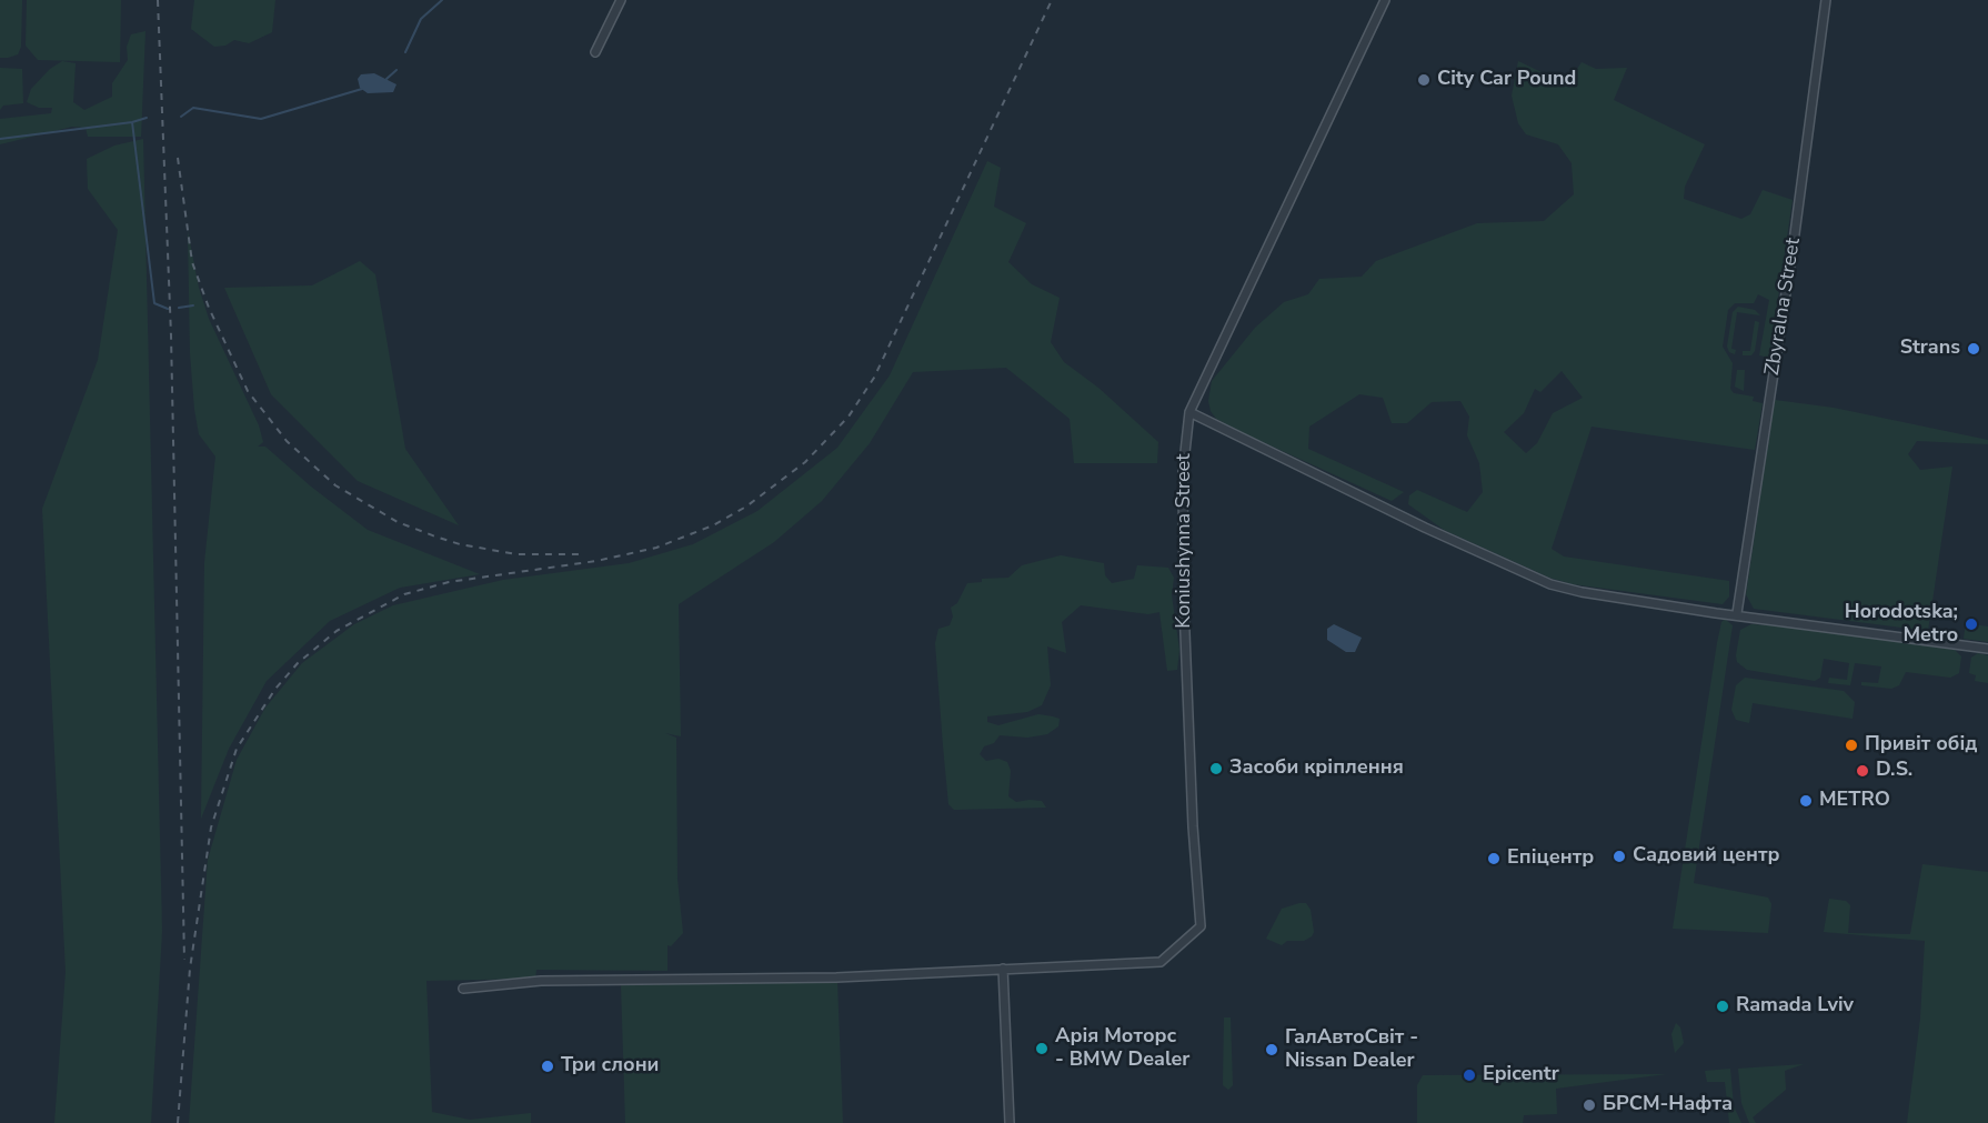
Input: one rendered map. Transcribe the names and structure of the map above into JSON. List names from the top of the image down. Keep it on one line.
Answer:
{"streets":{"street":["Zbyralna Street","Koniushynna Street"]},"places":["City Car Pound","Strans","Horodotska; Metro","Привіт обід","Засоби кріплення","D.S.","METRO","Садовий центр","Епіцентр","Ramada Lviv","Арія Моторс - BMW Dealer","ГалАвтоСвіт - Nissan Dealer","Три слони","Epicentr","БРСМ-Нафта"]}
